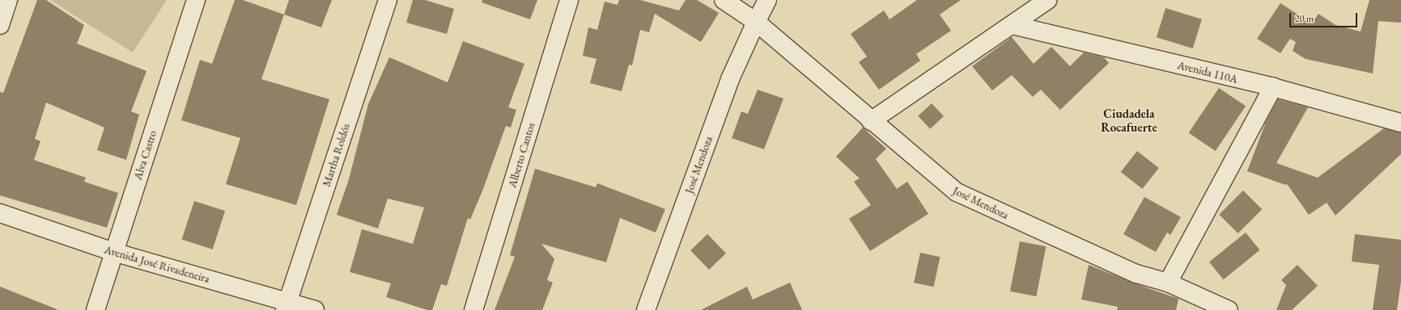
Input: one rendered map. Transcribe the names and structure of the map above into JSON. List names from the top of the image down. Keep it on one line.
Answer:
{"streets":{"street":["Avenida 110A","Alva Castro","Martha Roldós","Alberto Cantos","José Mendoza","Avenida José Rivadeneira"]},"crossings":[["Alva Castro","Avenida José Rivadeneira"],["Martha Roldós","Avenida José Rivadeneira"]],"districts":["Ciudadela Rocafuerte"],"scale_bar":"20 m"}
